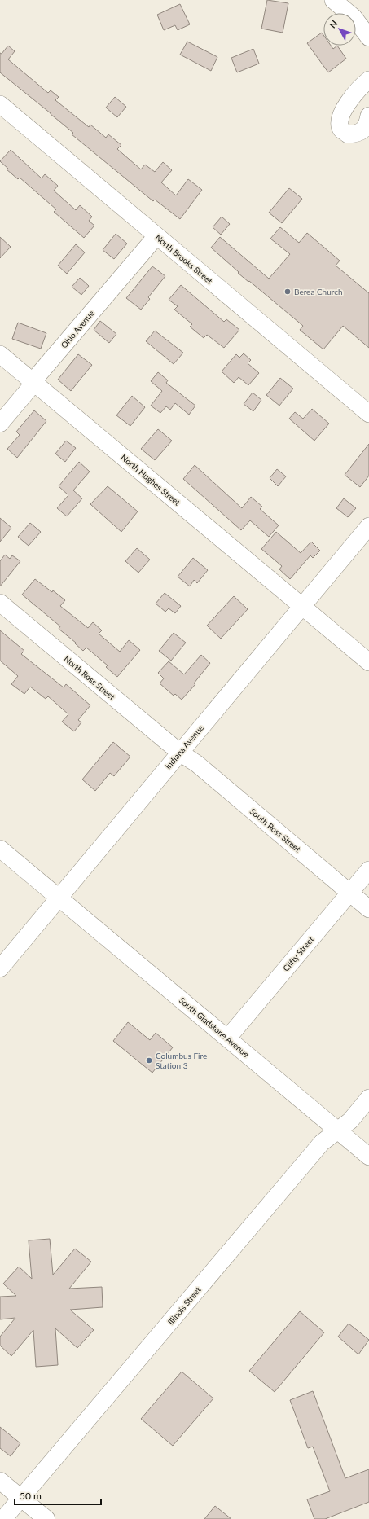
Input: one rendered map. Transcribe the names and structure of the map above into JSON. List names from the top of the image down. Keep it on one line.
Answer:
{"streets":{"street":["North Brooks Street","Ohio Avenue","North Hughes Street","North Ross Street","Indiana Avenue","South Ross Street","Clifty Street","South Gladstone Avenue","Illinois Street"]},"crossings":[["North Brooks Street","Ohio Avenue"],["Ohio Avenue","North Hughes Street"],["North Hughes Street","Indiana Avenue"],["North Ross Street","Indiana Avenue"],["North Ross Street","South Ross Street"],["Indiana Avenue","South Ross Street"],["Indiana Avenue","South Gladstone Avenue"],["South Ross Street","Clifty Street"],["Clifty Street","South Gladstone Avenue"],["South Gladstone Avenue","Illinois Street"]],"places":["Berea Church","Columbus Fire Station 3"],"scale_bar":"50 m","north":"top left"}
